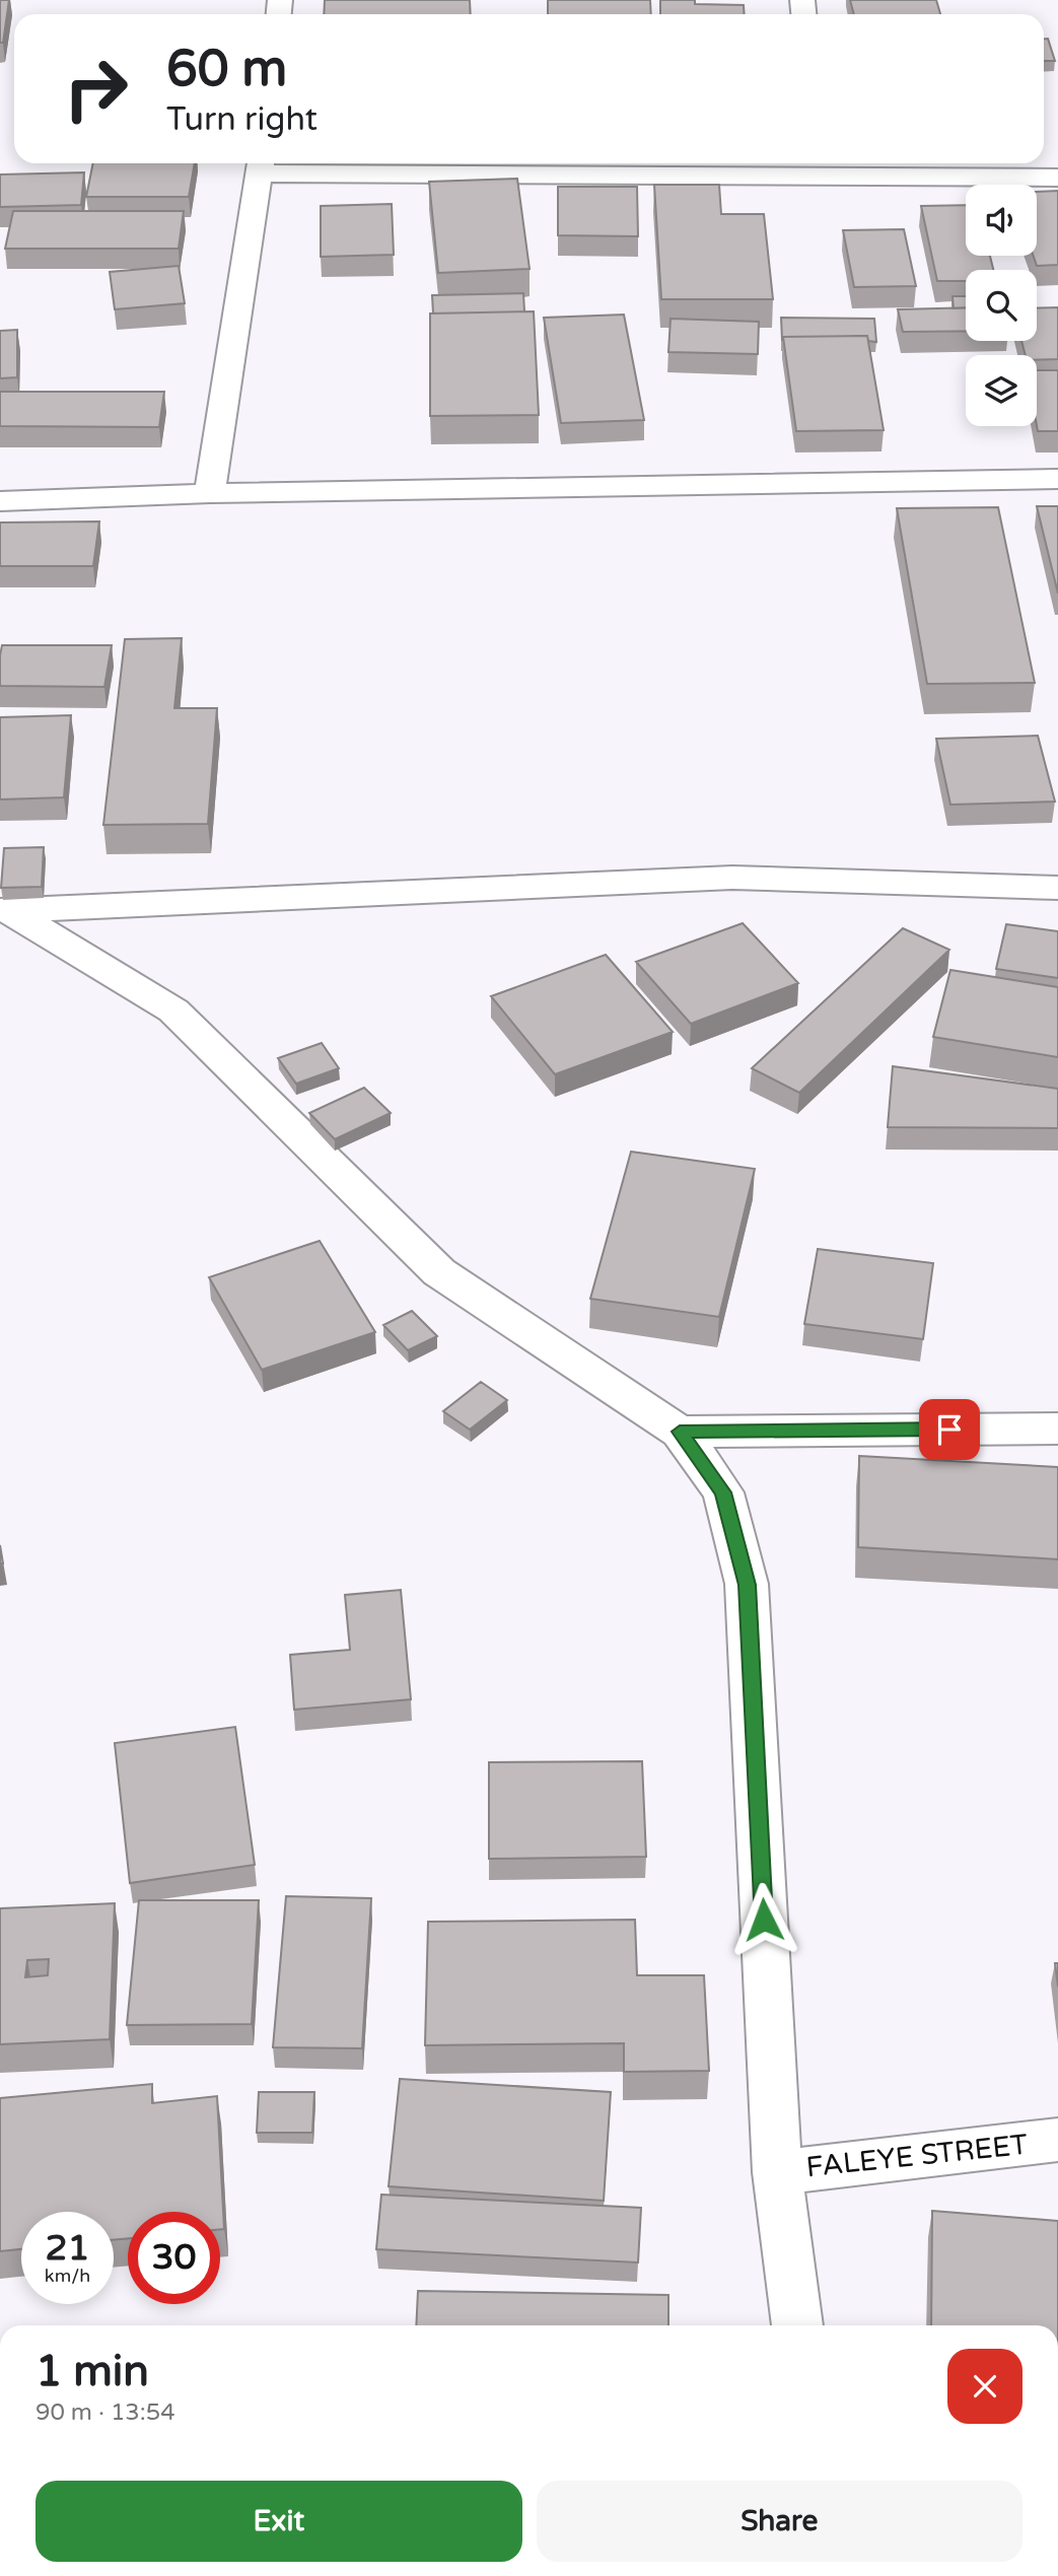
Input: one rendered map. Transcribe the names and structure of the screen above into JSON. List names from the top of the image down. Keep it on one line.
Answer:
{"streets":{"street":["FALEYE STREET"]},"page":{"turn":["60 m","Turn right"],"speed":"21 km/h","limit":"30","heading":["1 min","90 m · 13:54"],"buttons":["Exit","Share"]}}
